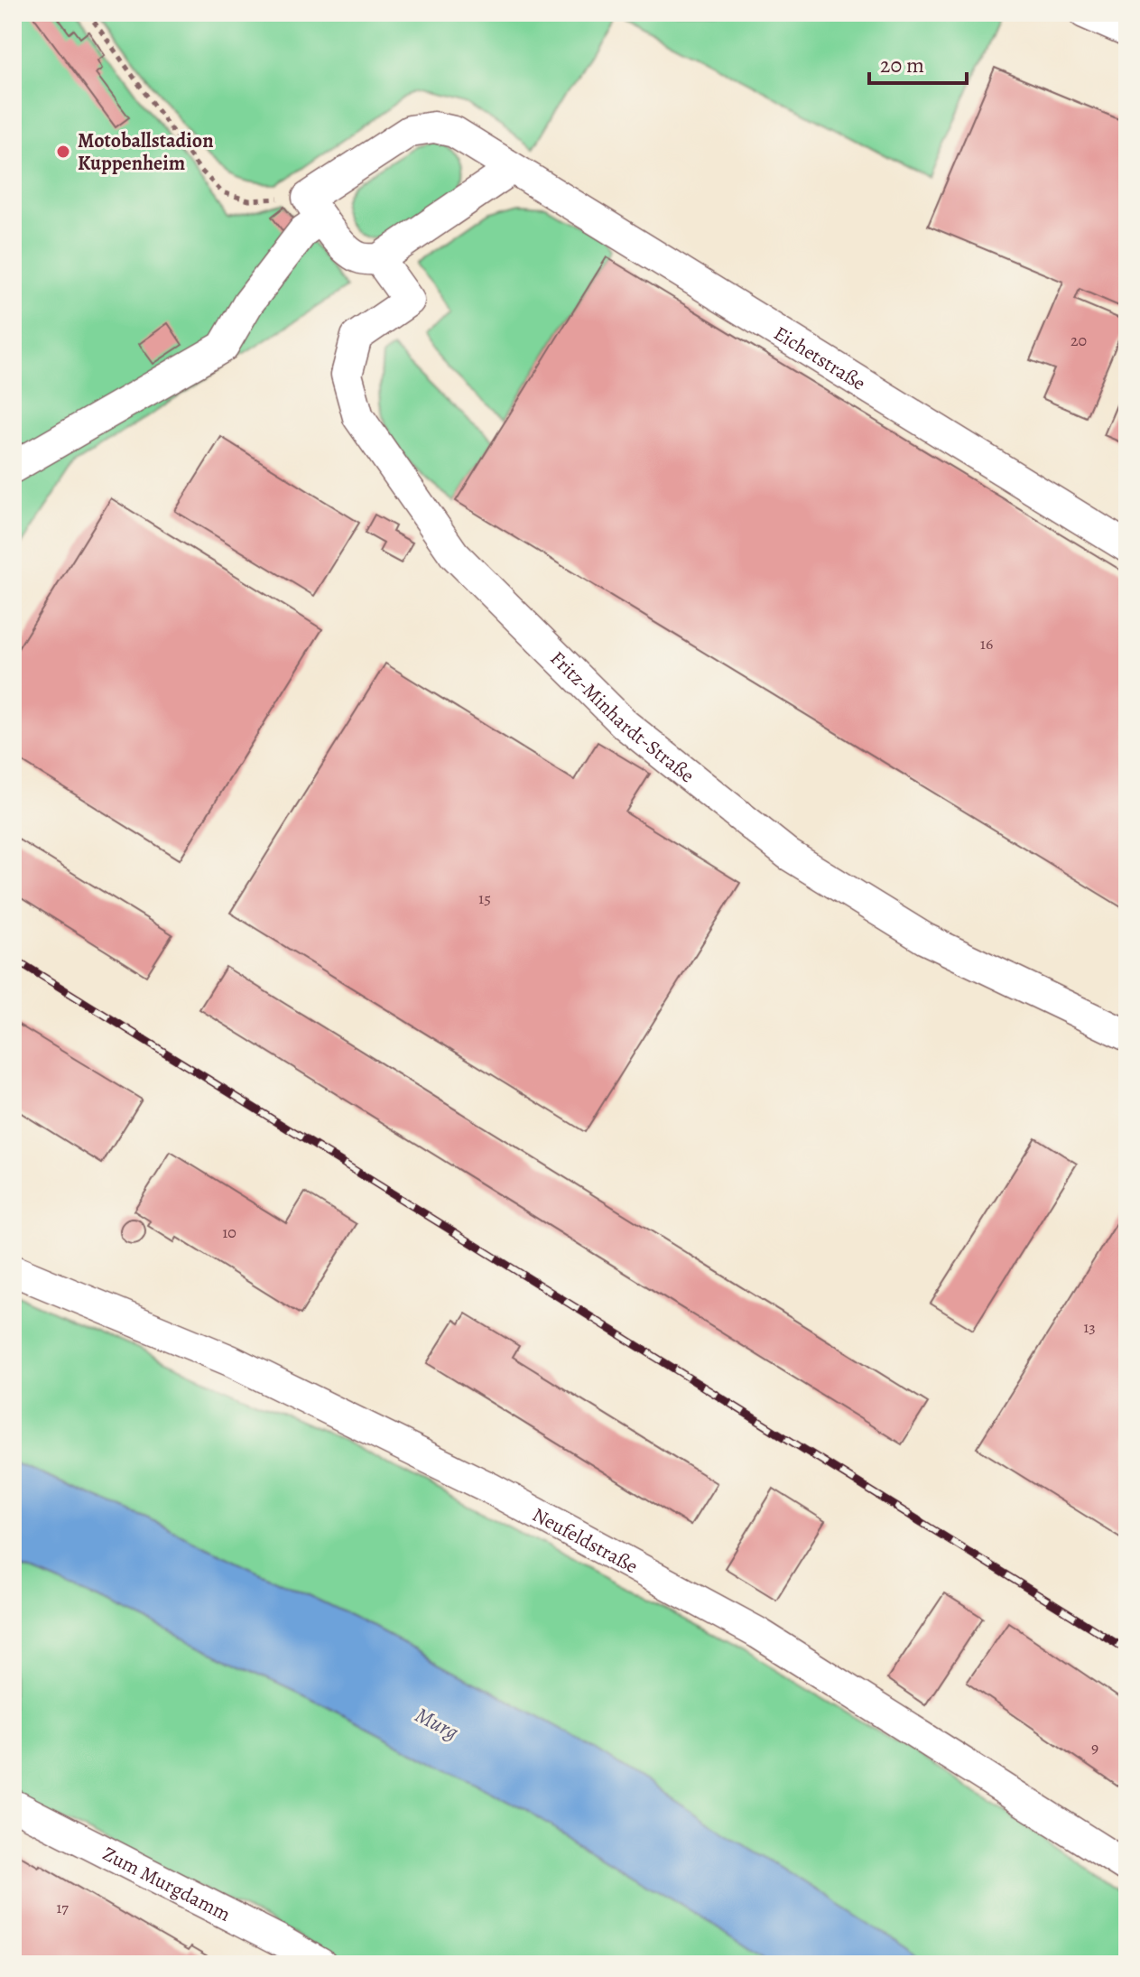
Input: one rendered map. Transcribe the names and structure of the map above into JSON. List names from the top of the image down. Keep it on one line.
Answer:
{"streets":{"street":["Eichetstraße","Fritz-Minhardt-Straße","Neufeldstraße","Zum Murgdamm"]},"water":["Murg"],"places":["Motoballstadion Kuppenheim"],"house_numbers":["20","16","15","10","13","9","17"],"scale_bar":"20 m"}
